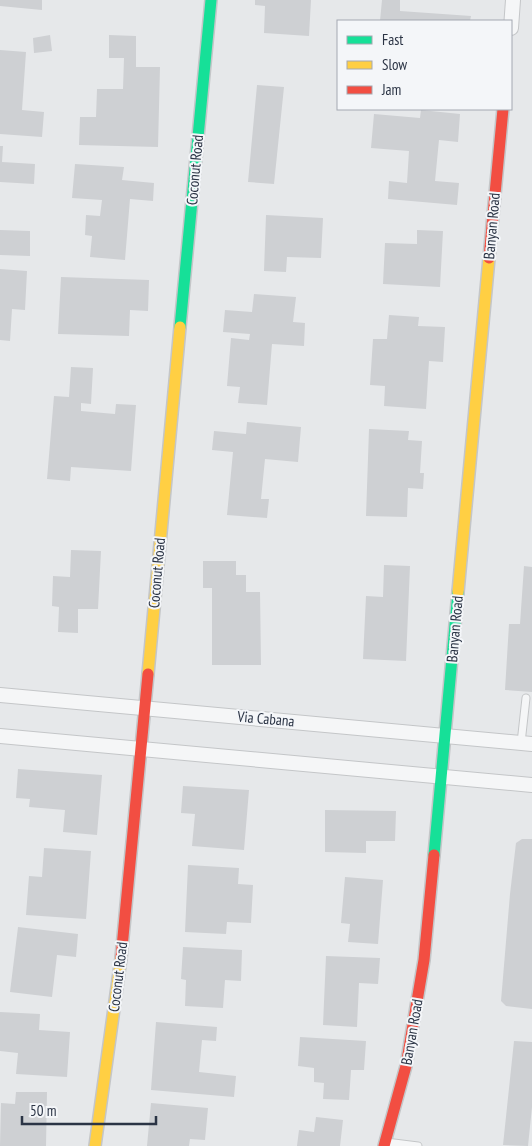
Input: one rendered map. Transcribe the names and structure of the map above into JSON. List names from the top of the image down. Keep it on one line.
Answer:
{"streets":{"street":["Coconut Road","Banyan Road","Via Cabana"]},"crossings":[["Coconut Road","Via Cabana"],["Banyan Road","Via Cabana"]],"legend":["Fast","Slow","Jam"],"scale_bar":"50 m"}
